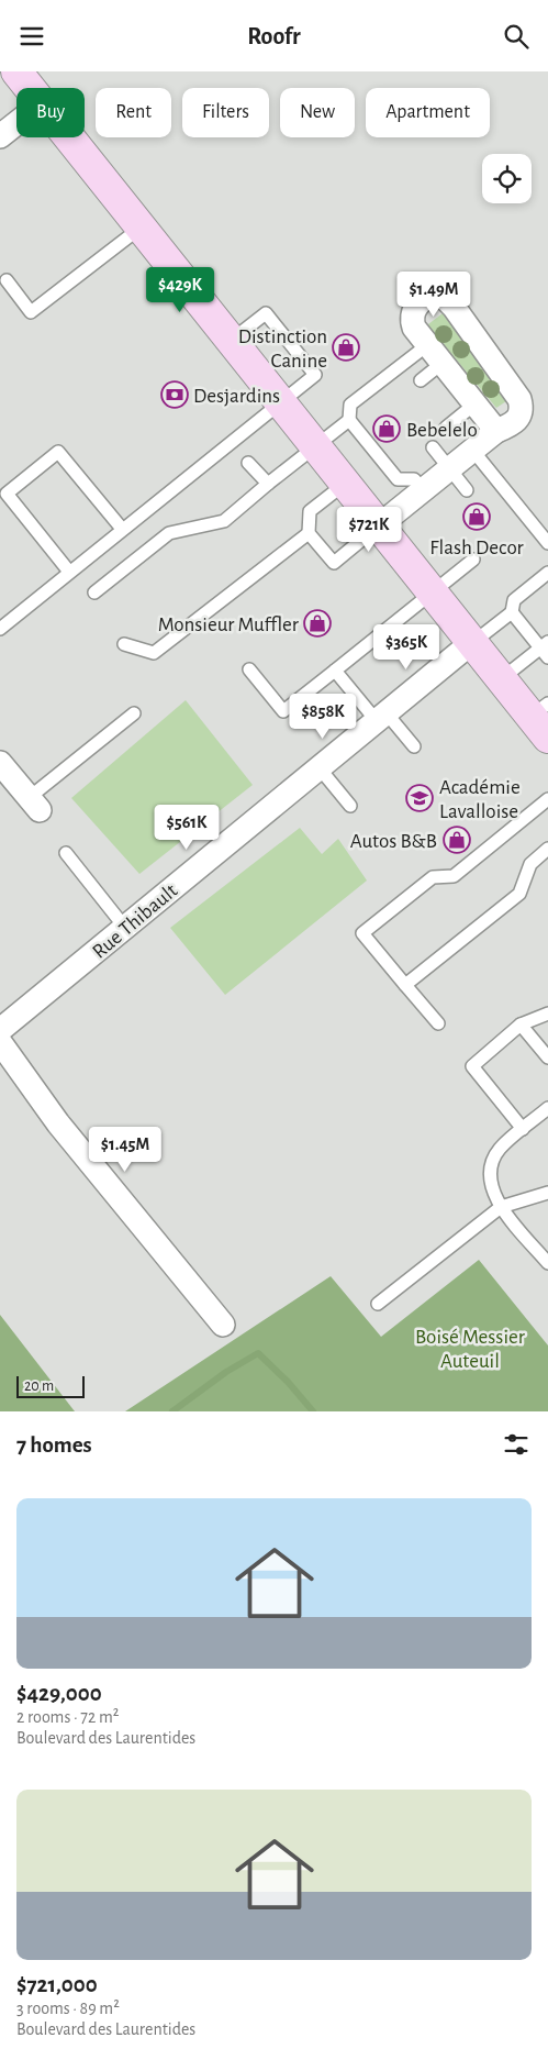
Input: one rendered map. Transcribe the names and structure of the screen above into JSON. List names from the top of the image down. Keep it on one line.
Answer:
{"streets":{"street":["Rue Thibault"]},"parks":["Boisé Messier Auteuil"],"places":{"shop":["Distinction Canine","Bebelelo","Flash Decor","Monsieur Muffler","Autos B&B"],"bank":["Desjardins"],"school or university":["Académie Lavalloise"]},"scale_bar":"20 m","page":{"header":"Roofr","chip":["Buy","Rent","Filters","New","Apartment"],"price":["$429K","$1.49M","$721K","$365K","$858K","$561K","$1.45M"],"scale":"20 m","heading":"7 homes","list":[{"name":"$429,000","note":"2 rooms · 72 m² · Boulevard des Laurentides"},{"name":"$721,000","note":"3 rooms · 89 m² · Boulevard des Laurentides"}]}}
